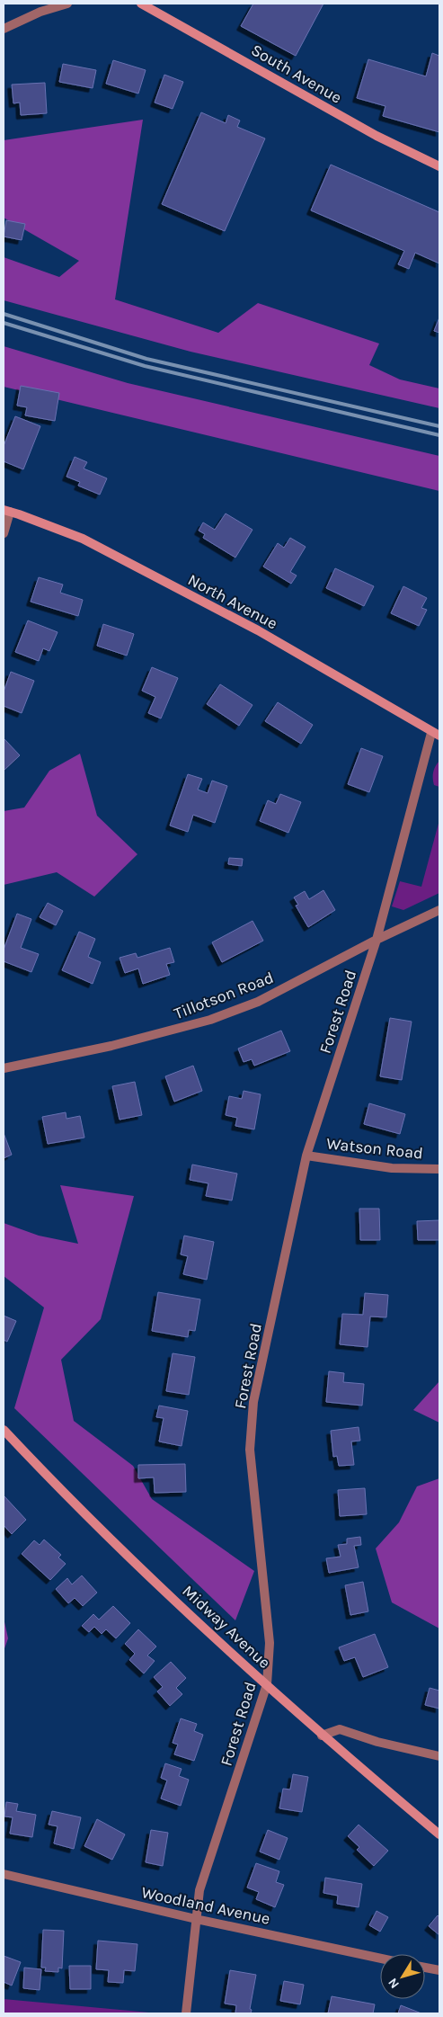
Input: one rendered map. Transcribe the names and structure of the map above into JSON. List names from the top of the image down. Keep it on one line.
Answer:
{"streets":{"main road":["South Avenue","North Avenue","Midway Avenue"],"street":["Tillotson Road","Forest Road","Watson Road","Woodland Avenue"]},"crossings":[["North Avenue","Forest Road"],["Tillotson Road","Forest Road"],["Forest Road","Watson Road"],["Forest Road","Midway Avenue"],["Forest Road","Woodland Avenue"]],"north":"bottom left"}
